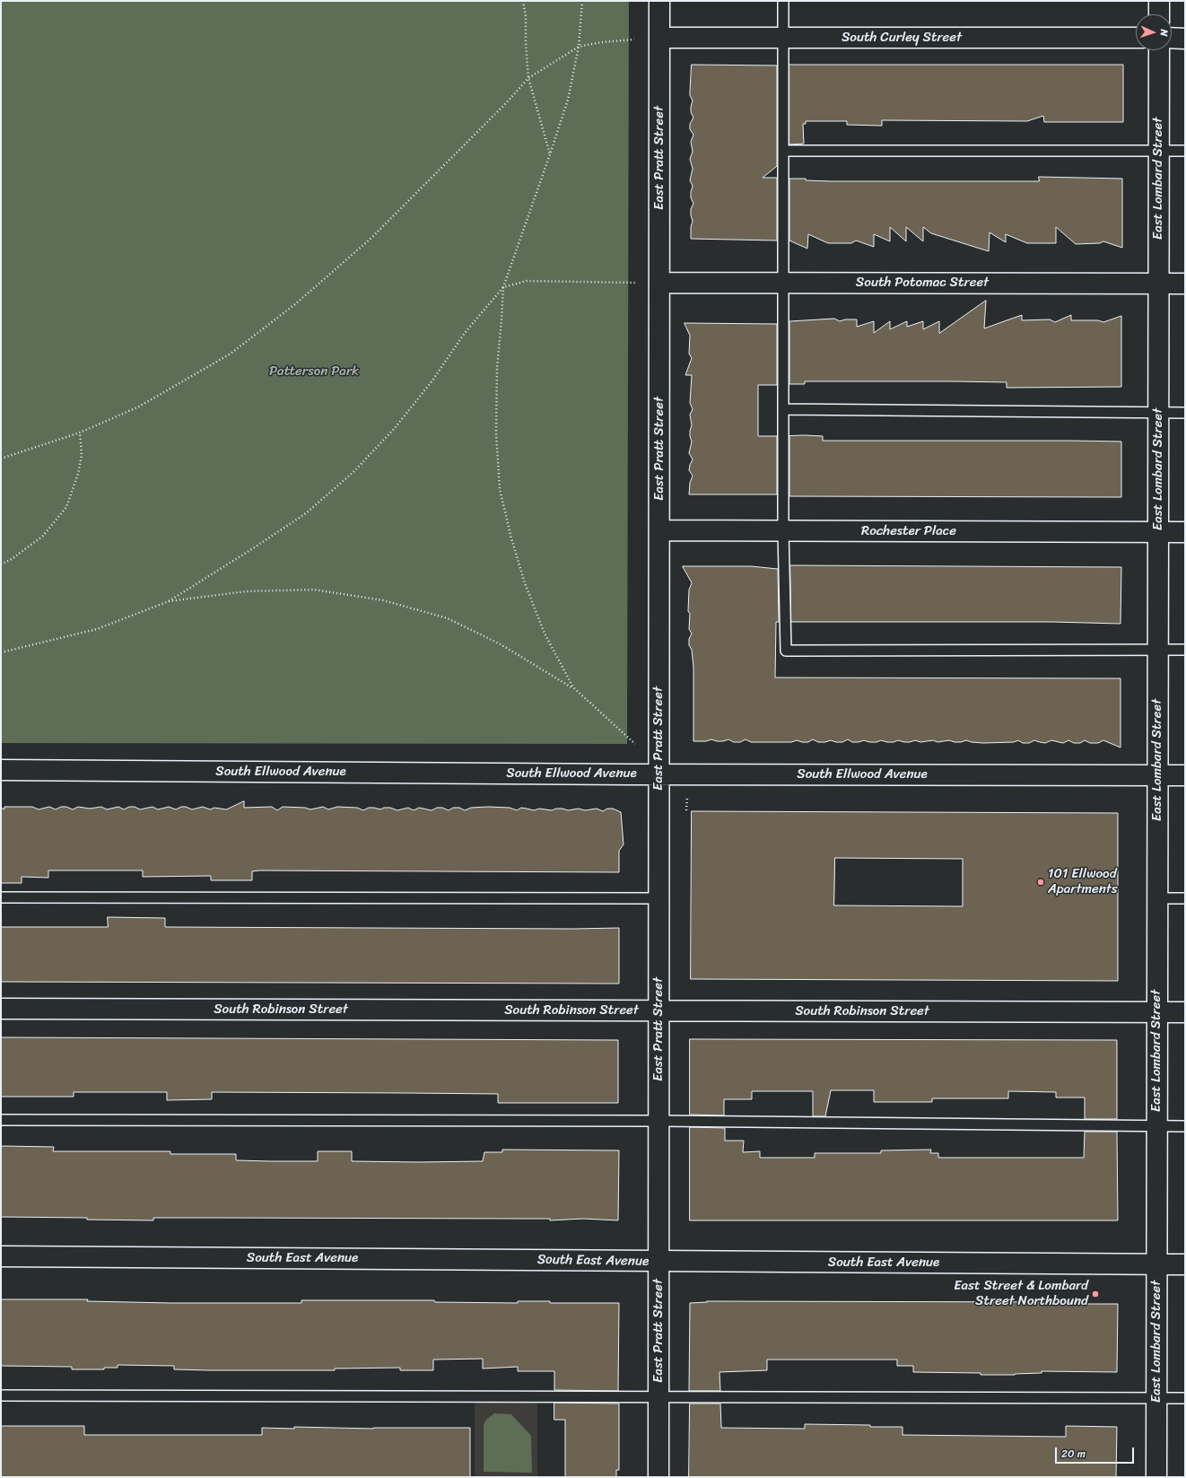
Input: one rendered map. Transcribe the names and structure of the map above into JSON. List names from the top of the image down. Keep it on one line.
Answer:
{"streets":{"street":["South Curley Street","East Pratt Street","East Lombard Street","South Potomac Street","Rochester Place","South Ellwood Avenue","South Robinson Street","South East Avenue"]},"crossings":[["South Curley Street","East Pratt Street"],["East Pratt Street","South Potomac Street"],["East Pratt Street","Rochester Place"],["East Pratt Street","South Ellwood Avenue"],["East Pratt Street","South Robinson Street"],["East Pratt Street","South East Avenue"],["East Lombard Street","South Potomac Street"],["East Lombard Street","Rochester Place"],["East Lombard Street","South Ellwood Avenue"],["East Lombard Street","South Robinson Street"],["East Lombard Street","South East Avenue"]],"parks":["Patterson Park"],"places":["101 Ellwood Apartments","East Street & Lombard Street Northbound"],"scale_bar":"20 m","north":"right"}
